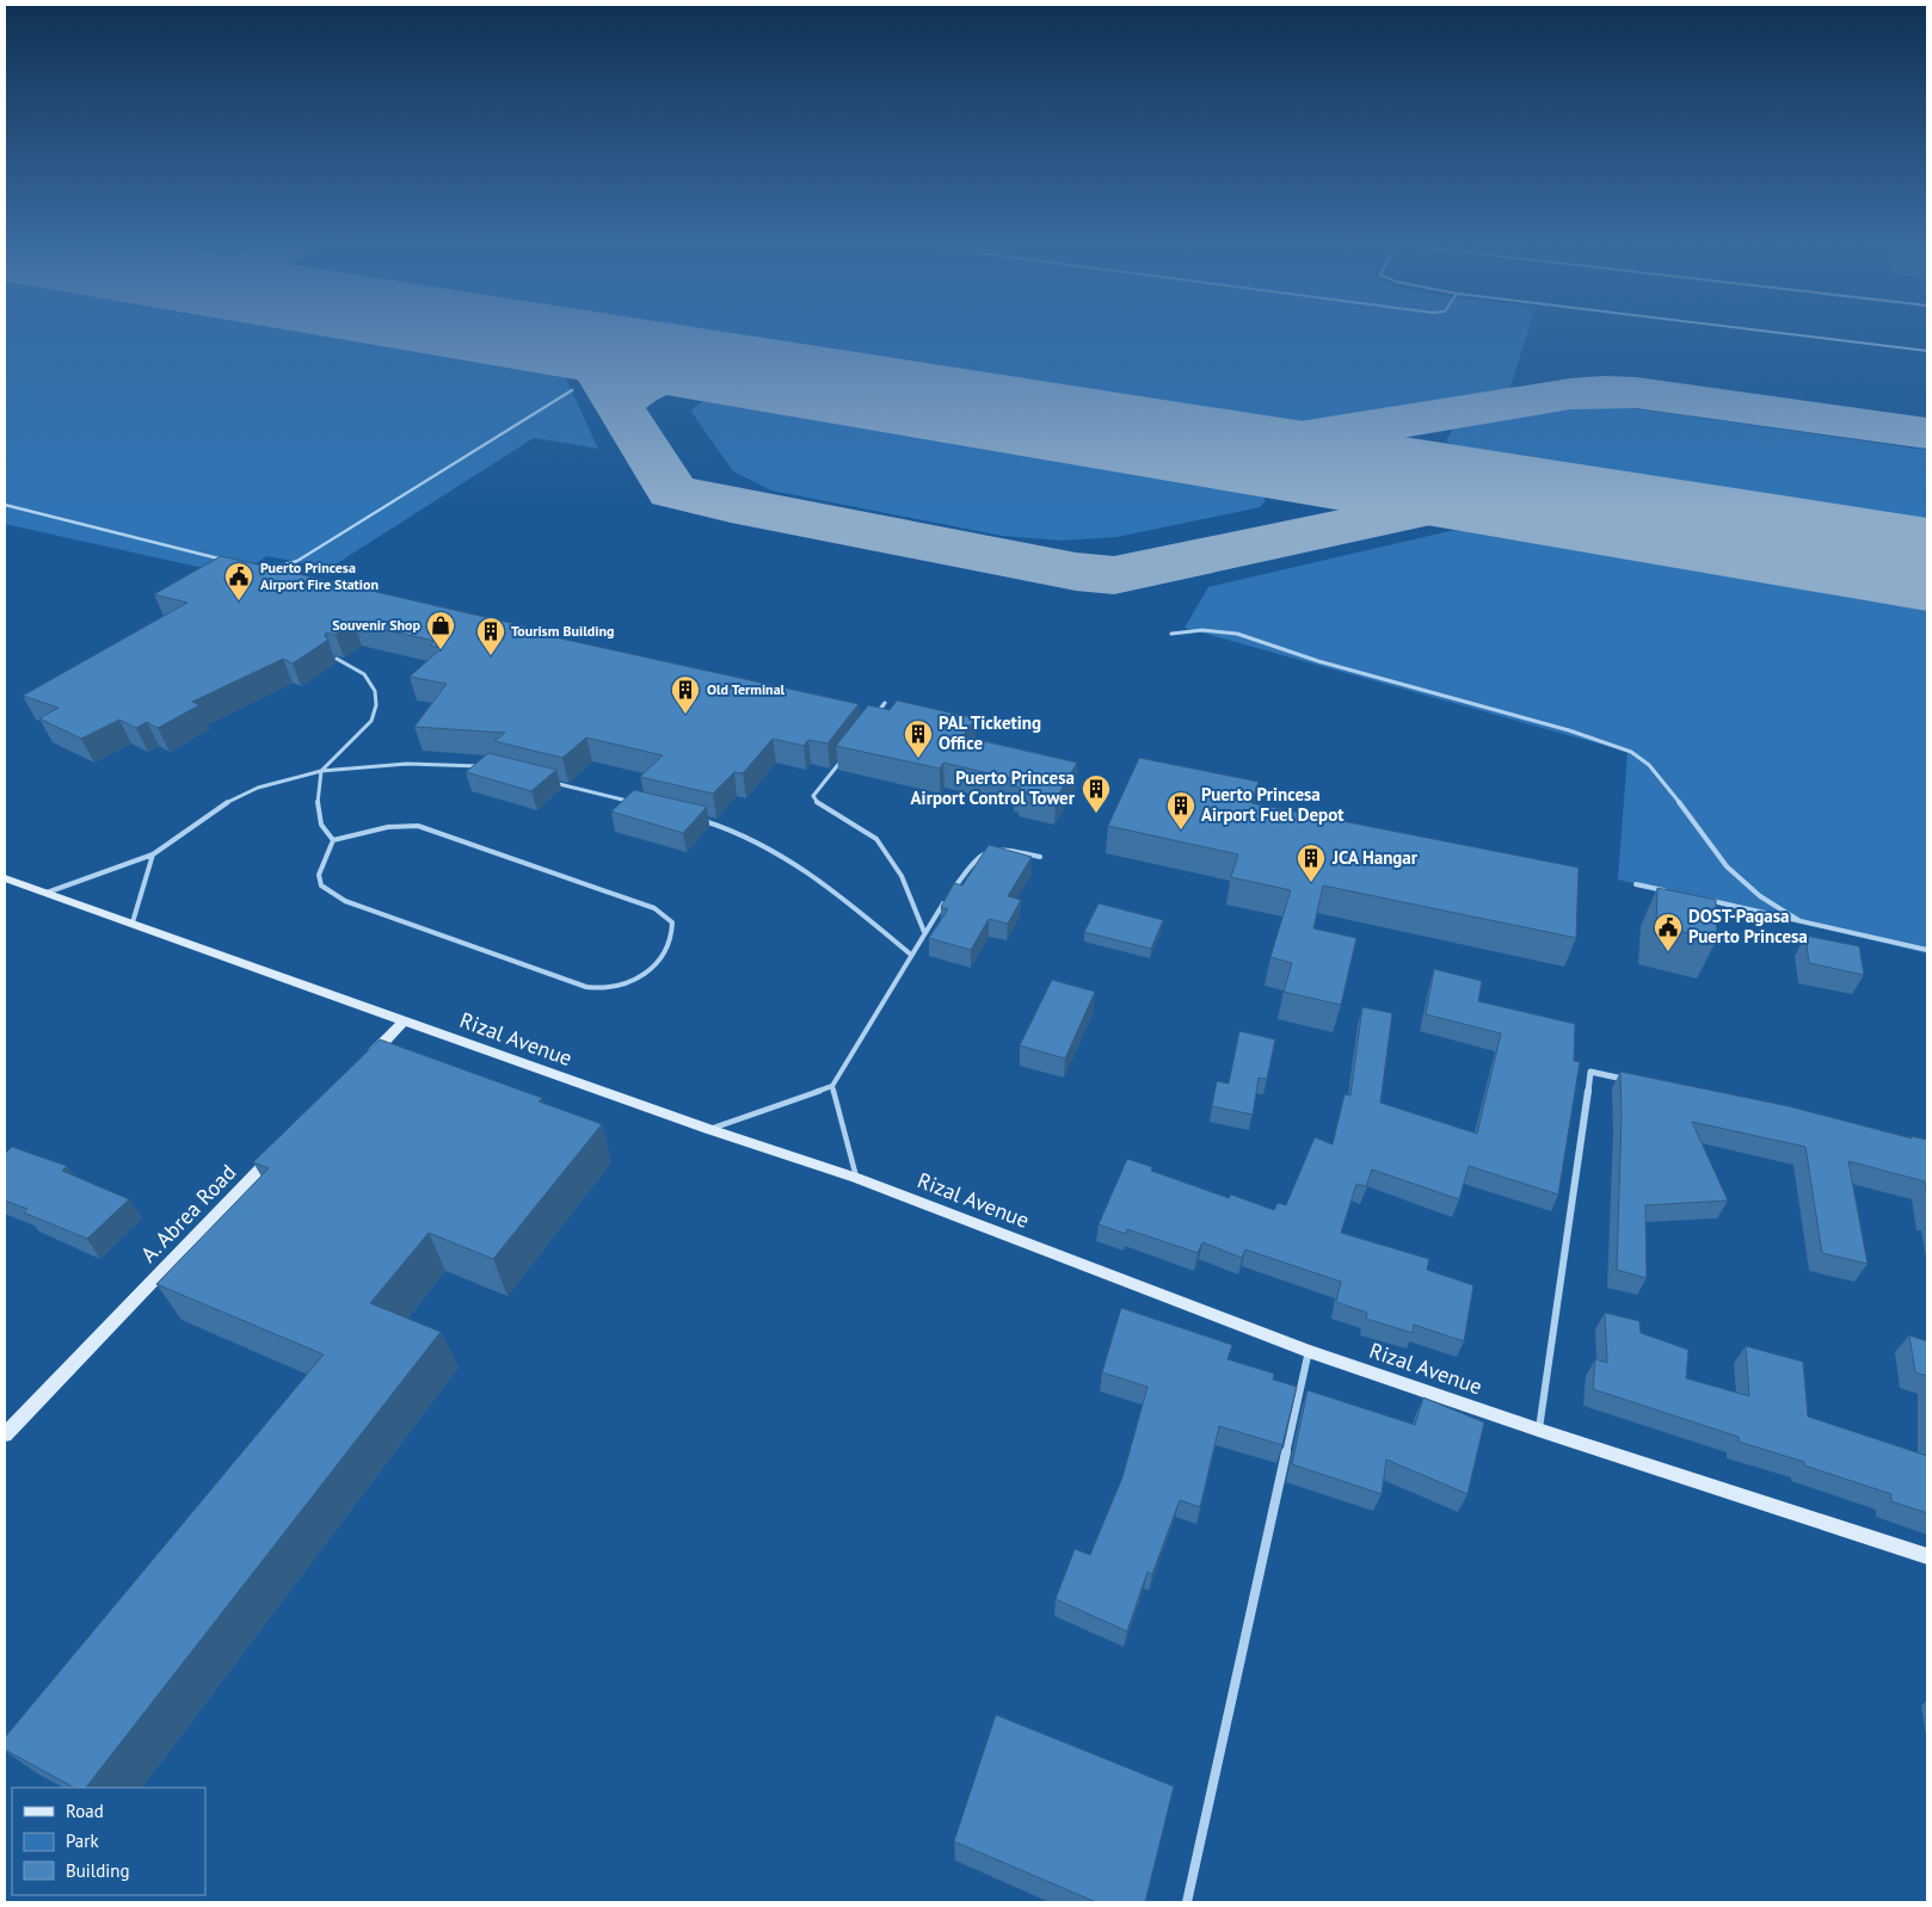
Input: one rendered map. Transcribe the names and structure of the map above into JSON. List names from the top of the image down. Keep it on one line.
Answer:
{"streets":{"street":["Rizal Avenue","A. Abrea Road"]},"places":{"public building":["Puerto Princesa Airport Fire Station","DOST-Pagasa Puerto Princesa"],"shop":["Souvenir Shop"],"building":["Tourism Building","Old Terminal","PAL Ticketing Office","Puerto Princesa Airport Control Tower","Puerto Princesa Airport Fuel Depot","JCA Hangar"]},"legend":["Road","Park","Building"]}
